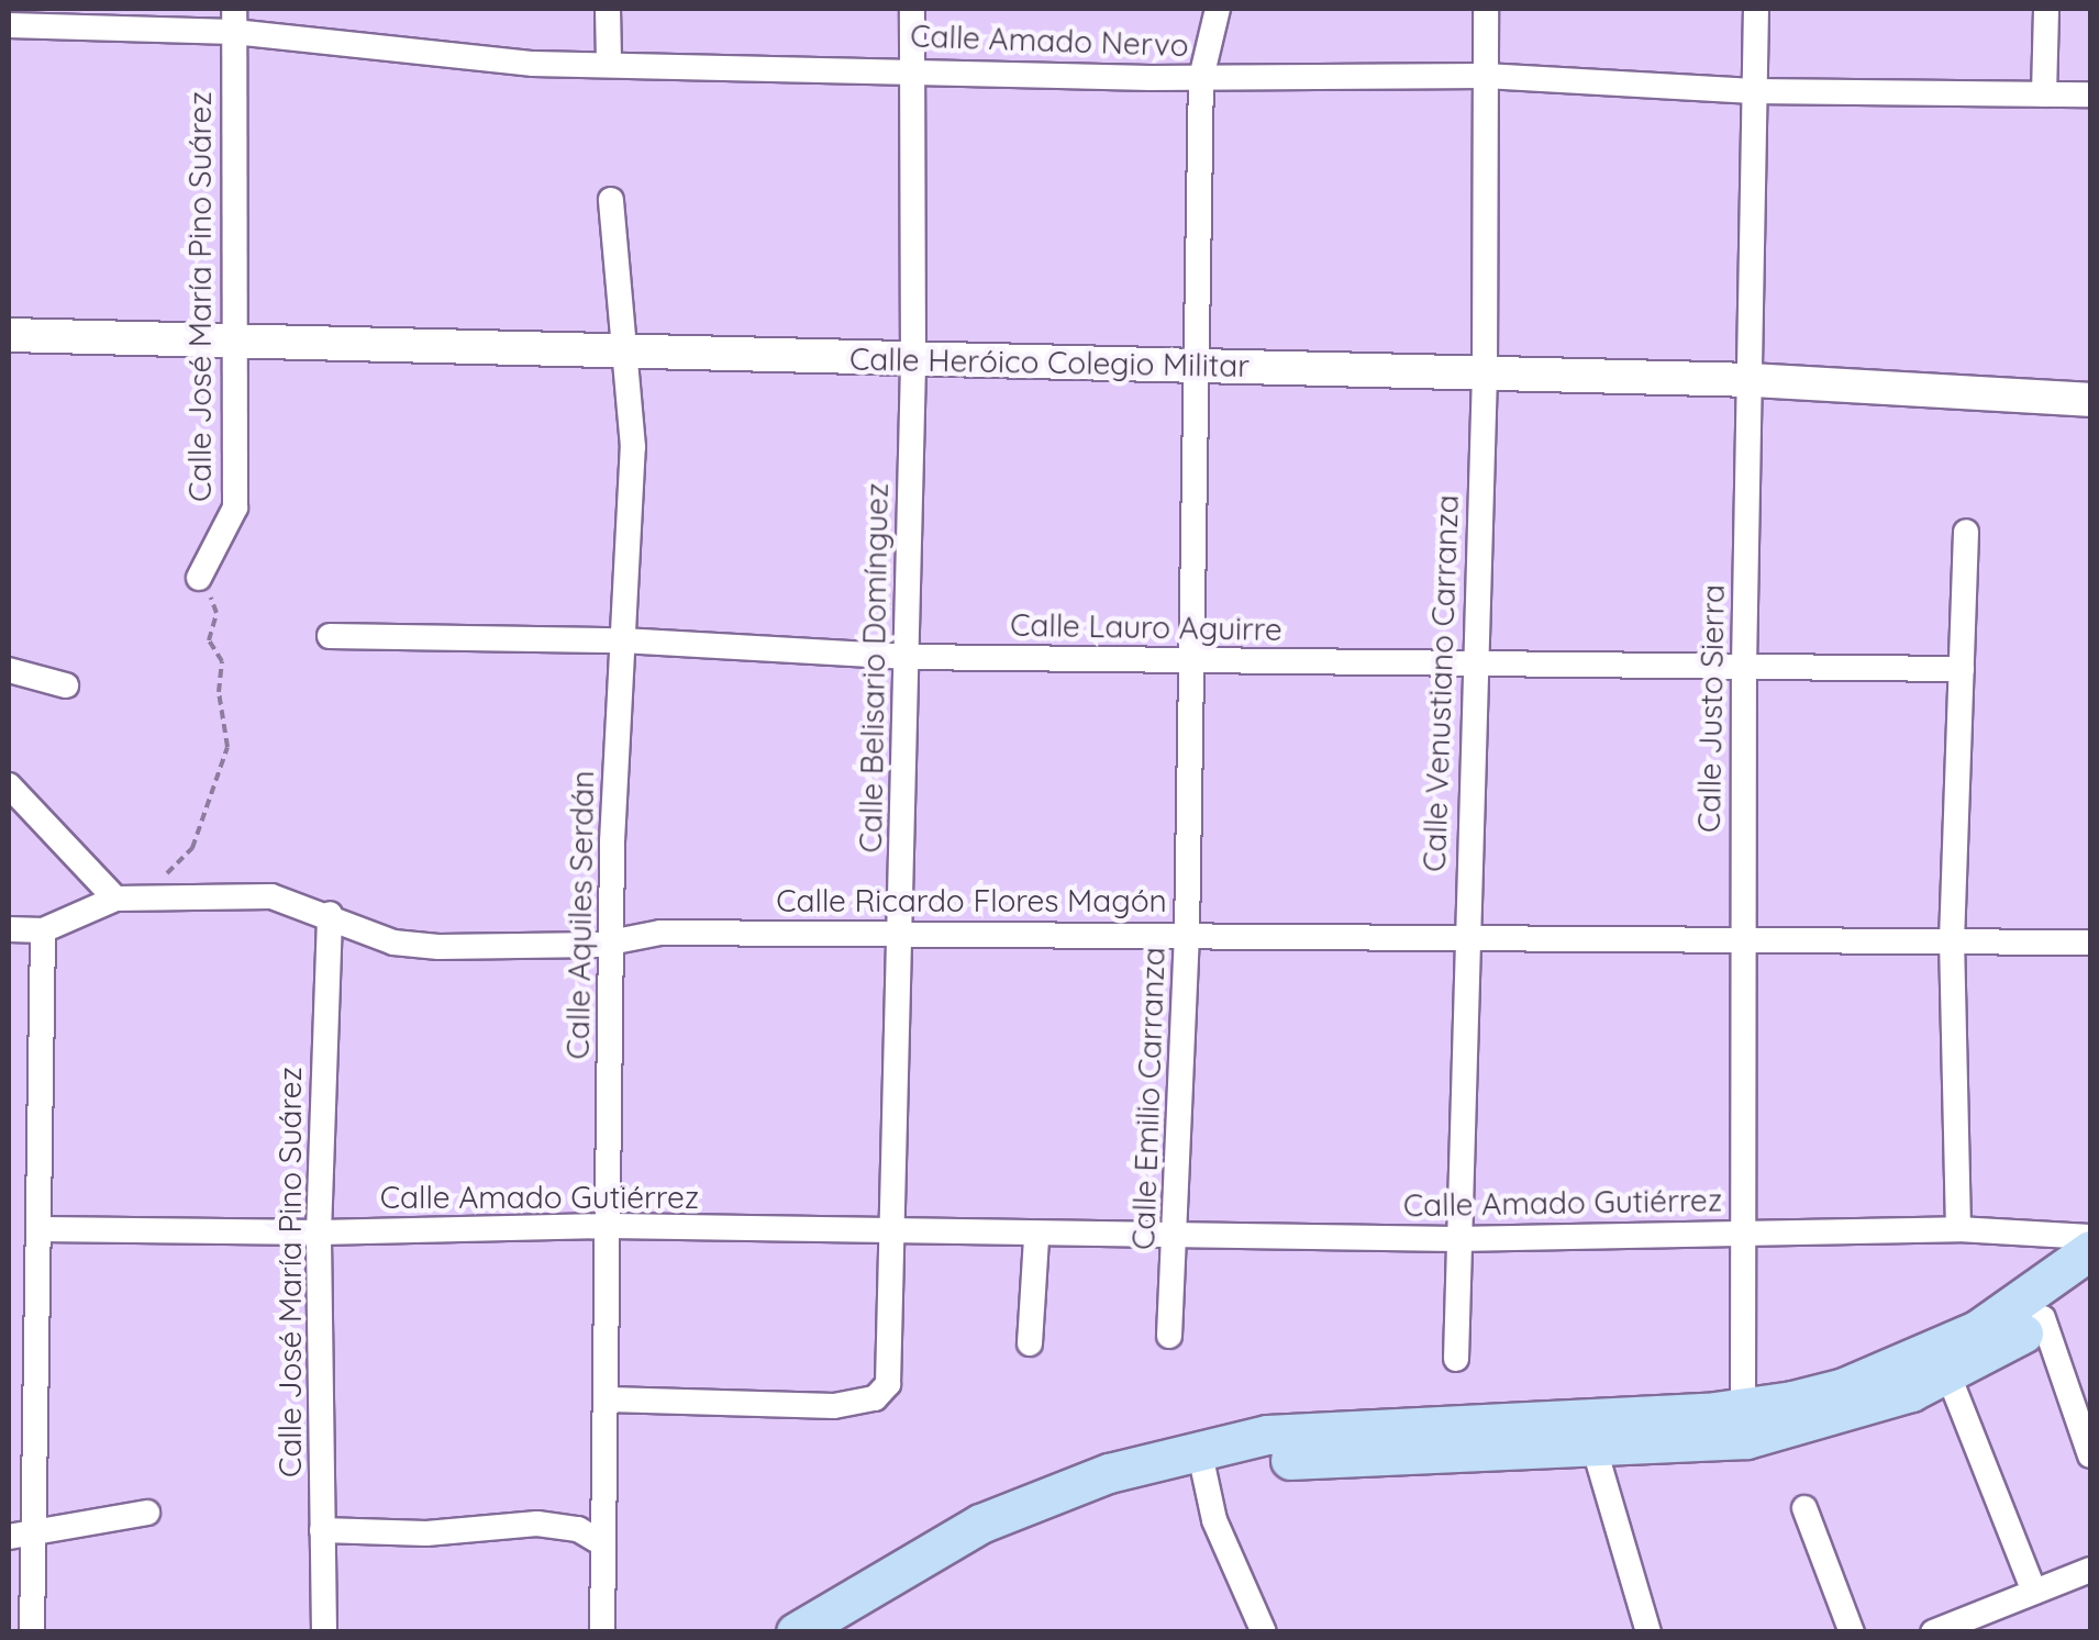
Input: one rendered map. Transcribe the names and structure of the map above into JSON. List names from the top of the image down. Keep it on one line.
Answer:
{"streets":{"main road":["Calle Heróico Colegio Militar"],"street":["Calle Amado Nervo","Calle José María Pino Suárez","Calle Lauro Aguirre","Calle Belisario Domínguez","Calle Venustiano Carranza","Calle Justo Sierra","Calle Ricardo Flores Magón","Calle Aquiles Serdán","Calle Emilio Carranza","Calle Amado Gutiérrez"]},"crossings":[["Calle Amado Nervo","Calle José María Pino Suárez"],["Calle Amado Nervo","Calle Belisario Domínguez"],["Calle Amado Nervo","Calle Venustiano Carranza"],["Calle Amado Nervo","Calle Justo Sierra"],["Calle Amado Nervo","Calle Emilio Carranza"],["Calle José María Pino Suárez","Calle Heróico Colegio Militar"],["Calle José María Pino Suárez","Calle Ricardo Flores Magón"],["Calle José María Pino Suárez","Calle Amado Gutiérrez"],["Calle Heróico Colegio Militar","Calle Belisario Domínguez"],["Calle Heróico Colegio Militar","Calle Venustiano Carranza"],["Calle Heróico Colegio Militar","Calle Justo Sierra"],["Calle Heróico Colegio Militar","Calle Aquiles Serdán"],["Calle Heróico Colegio Militar","Calle Emilio Carranza"],["Calle Lauro Aguirre","Calle Belisario Domínguez"],["Calle Lauro Aguirre","Calle Venustiano Carranza"],["Calle Lauro Aguirre","Calle Justo Sierra"],["Calle Lauro Aguirre","Calle Aquiles Serdán"],["Calle Lauro Aguirre","Calle Emilio Carranza"],["Calle Belisario Domínguez","Calle Ricardo Flores Magón"],["Calle Belisario Domínguez","Calle Aquiles Serdán"],["Calle Belisario Domínguez","Calle Amado Gutiérrez"],["Calle Venustiano Carranza","Calle Ricardo Flores Magón"],["Calle Venustiano Carranza","Calle Amado Gutiérrez"],["Calle Justo Sierra","Calle Ricardo Flores Magón"],["Calle Justo Sierra","Calle Amado Gutiérrez"],["Calle Ricardo Flores Magón","Calle Aquiles Serdán"],["Calle Ricardo Flores Magón","Calle Emilio Carranza"],["Calle Aquiles Serdán","Calle Amado Gutiérrez"],["Calle Emilio Carranza","Calle Amado Gutiérrez"]]}
